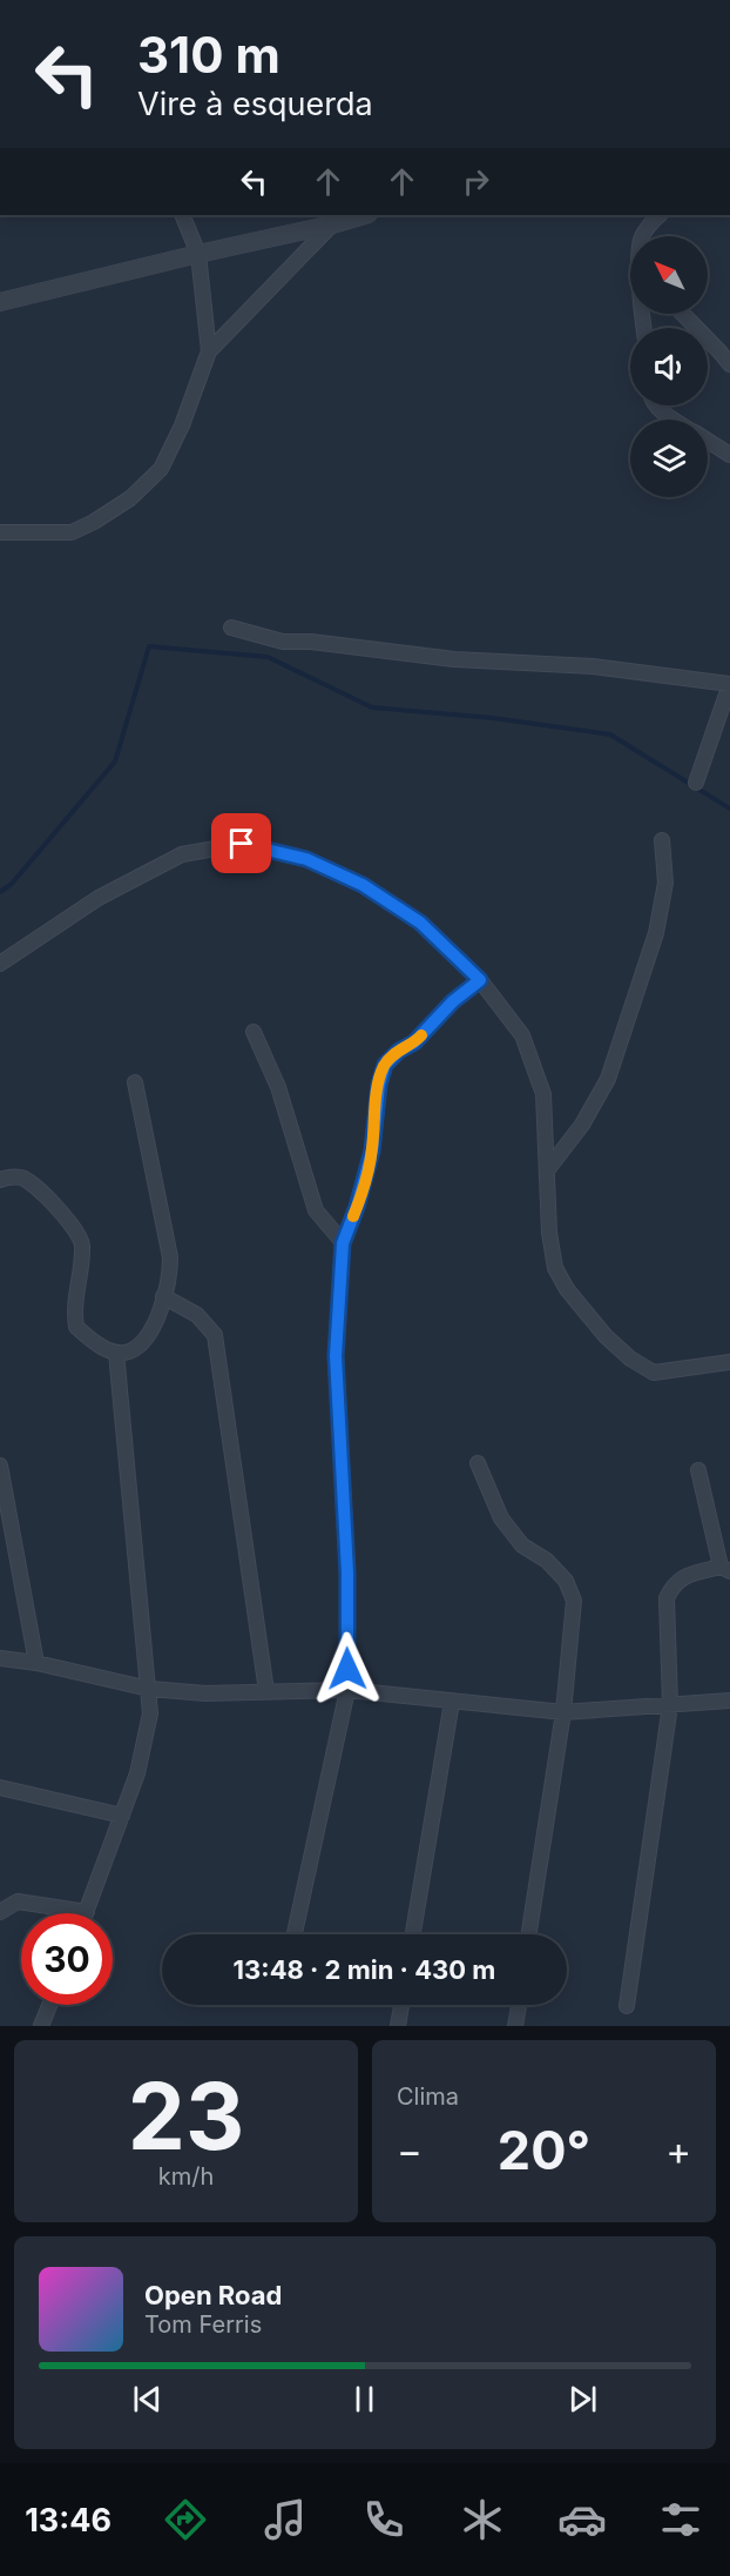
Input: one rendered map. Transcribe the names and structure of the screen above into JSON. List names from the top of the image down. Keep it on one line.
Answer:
{"north":"top left","page":{"turn":["310 m","Vire à esquerda"],"limit":"30","trip":"13:48 · 2 min · 430 m","tile":[["23","km/h"],"Clima"],"heat":["−","20°","+"],"song":["Open Road","Tom Ferris"],"tabs":"13:46"}}
